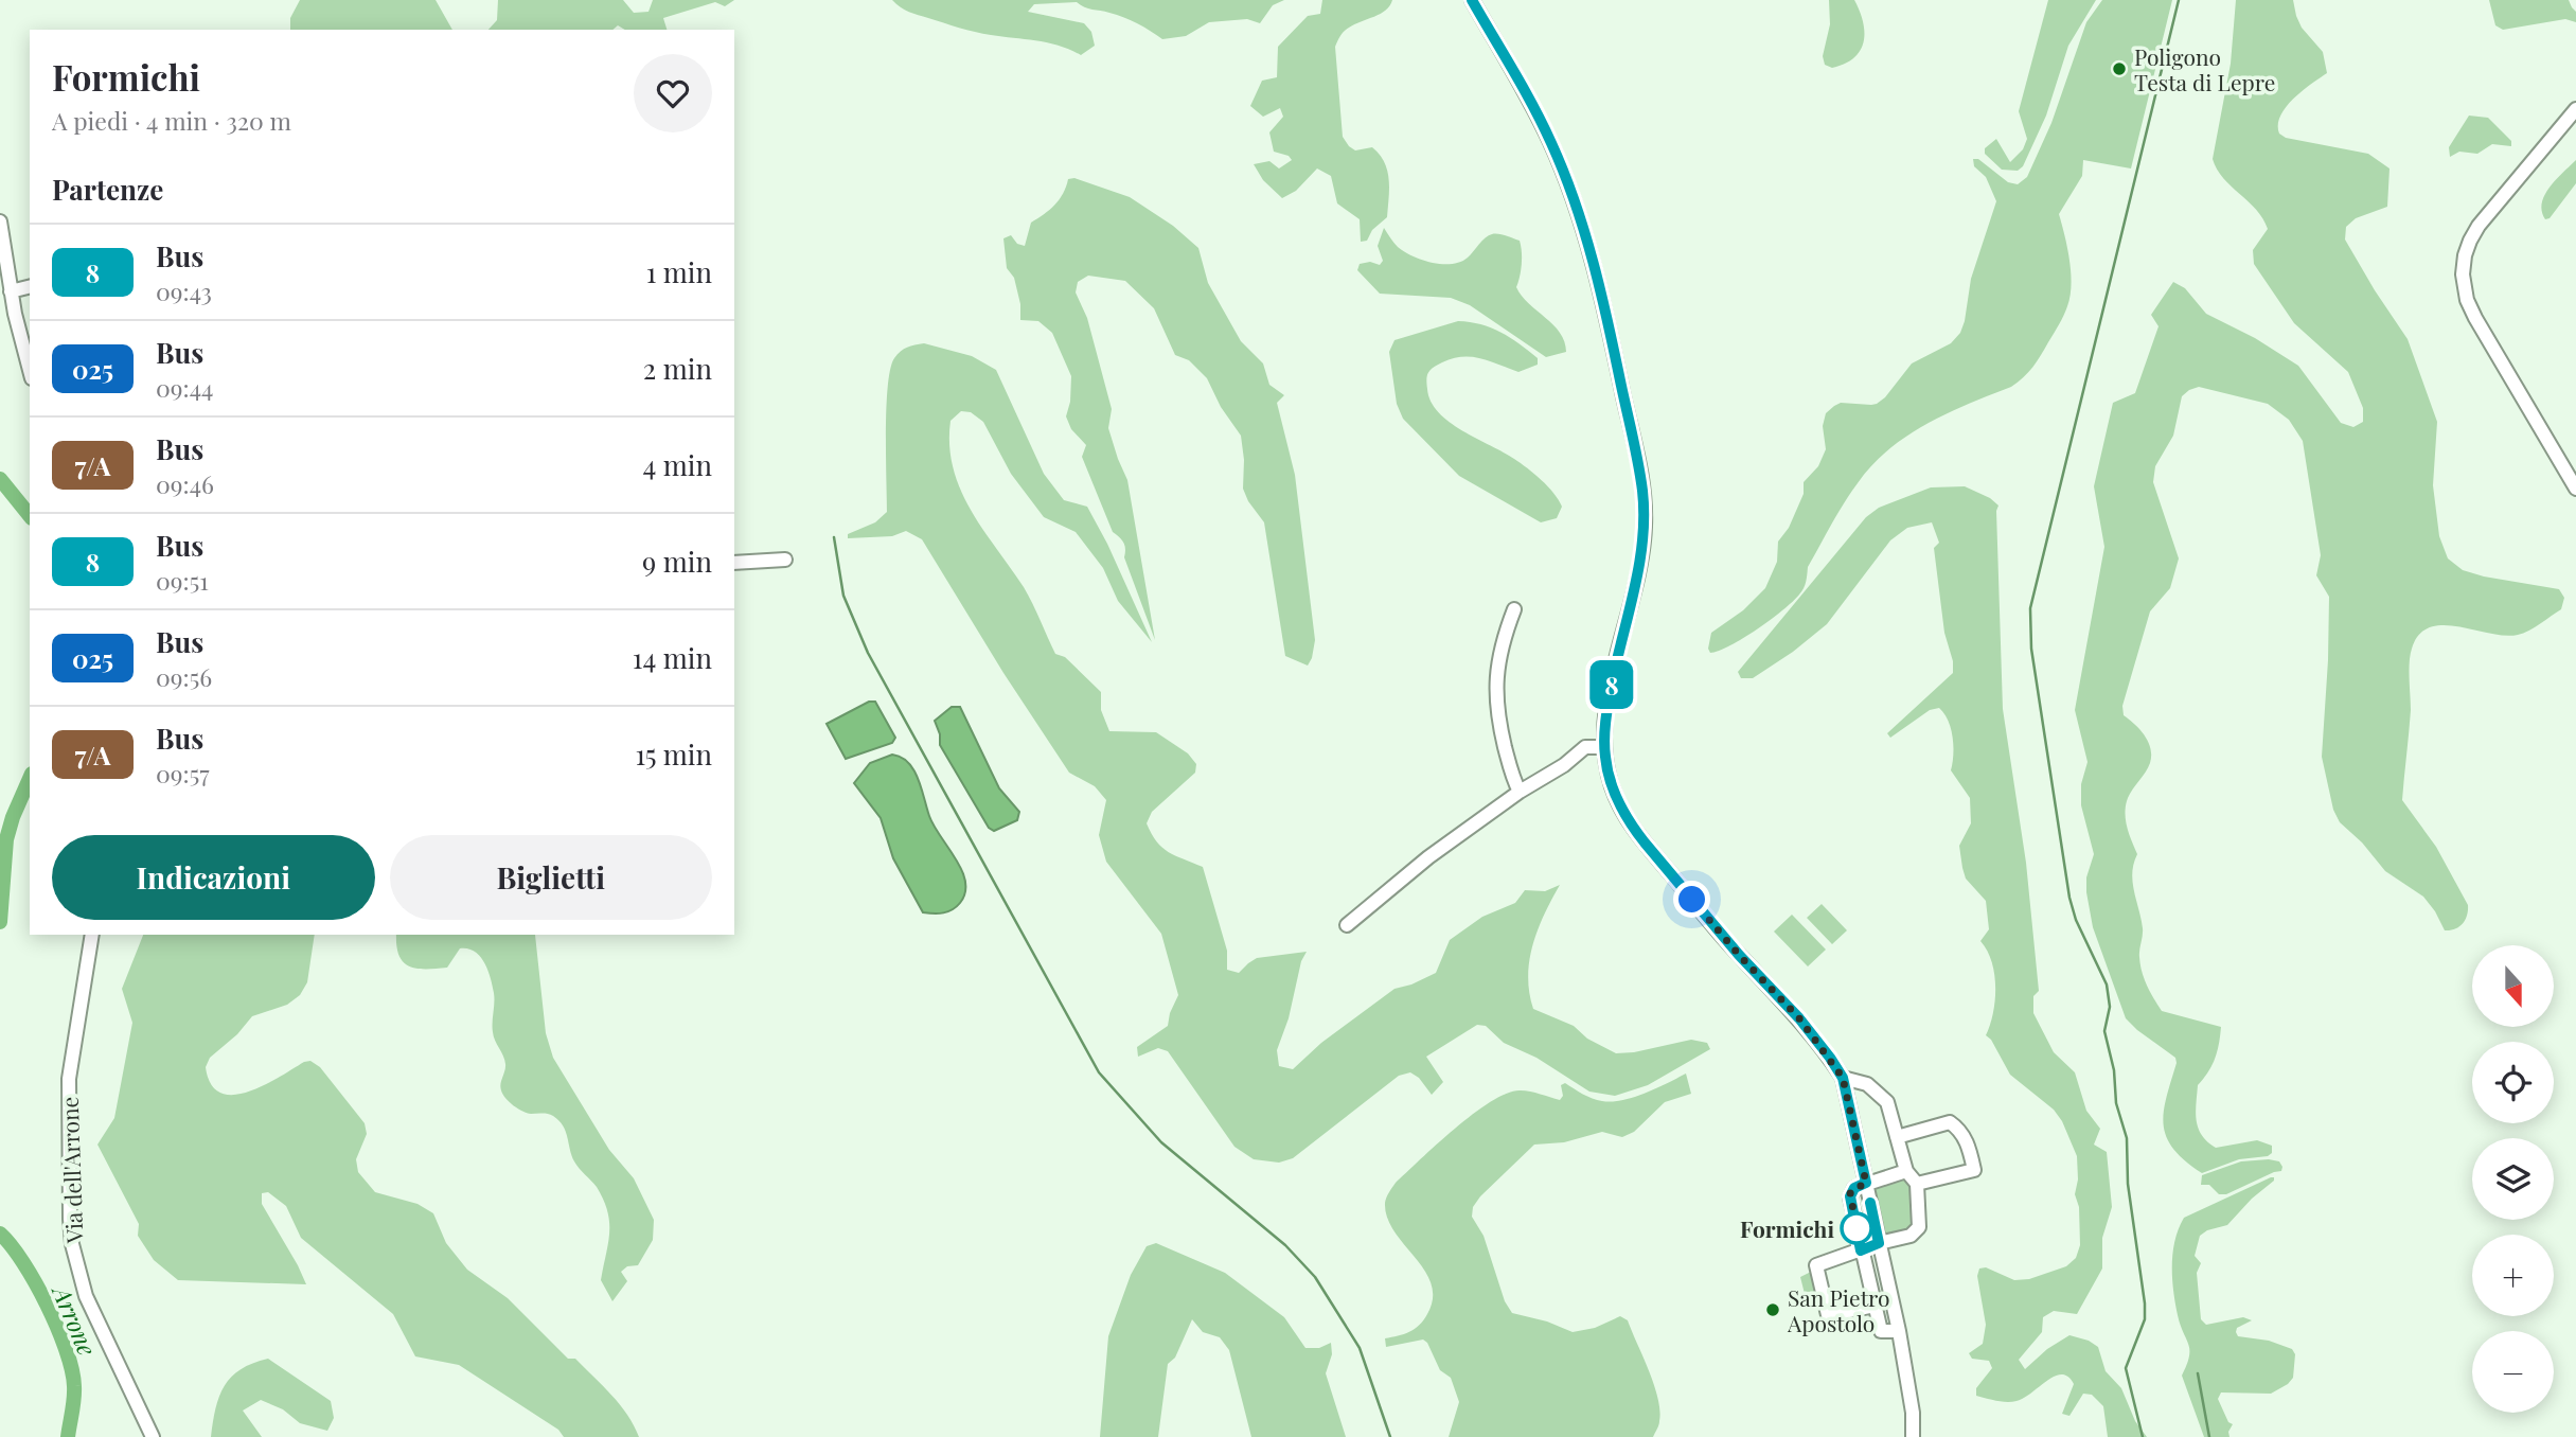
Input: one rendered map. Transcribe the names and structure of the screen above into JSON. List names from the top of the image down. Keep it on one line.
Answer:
{"streets":{"street":["Via dell'Arrone"]},"water":["Arrone"],"places":["Poligono Testa di Lepre","Formichi","San Pietro Apostolo"],"lines":["bus line 8"],"north":"bottom","page":{"on_map":"8","heading":[["Formichi","A piedi · 4 min · 320 m"],"Partenze"],"list":[{"mark":"8","name":"Bus","note":"09:43","value":"1 min"},{"mark":"025","name":"Bus","note":"09:44","value":"2 min"},{"mark":"7/A","name":"Bus","note":"09:46","value":"4 min"},{"mark":"8","name":"Bus","note":"09:51","value":"9 min"},{"mark":"025","name":"Bus","note":"09:56","value":"14 min"},{"mark":"7/A","name":"Bus","note":"09:57","value":"15 min"}],"buttons":["Indicazioni","Biglietti"],"map_buttons":["+","−"]}}
